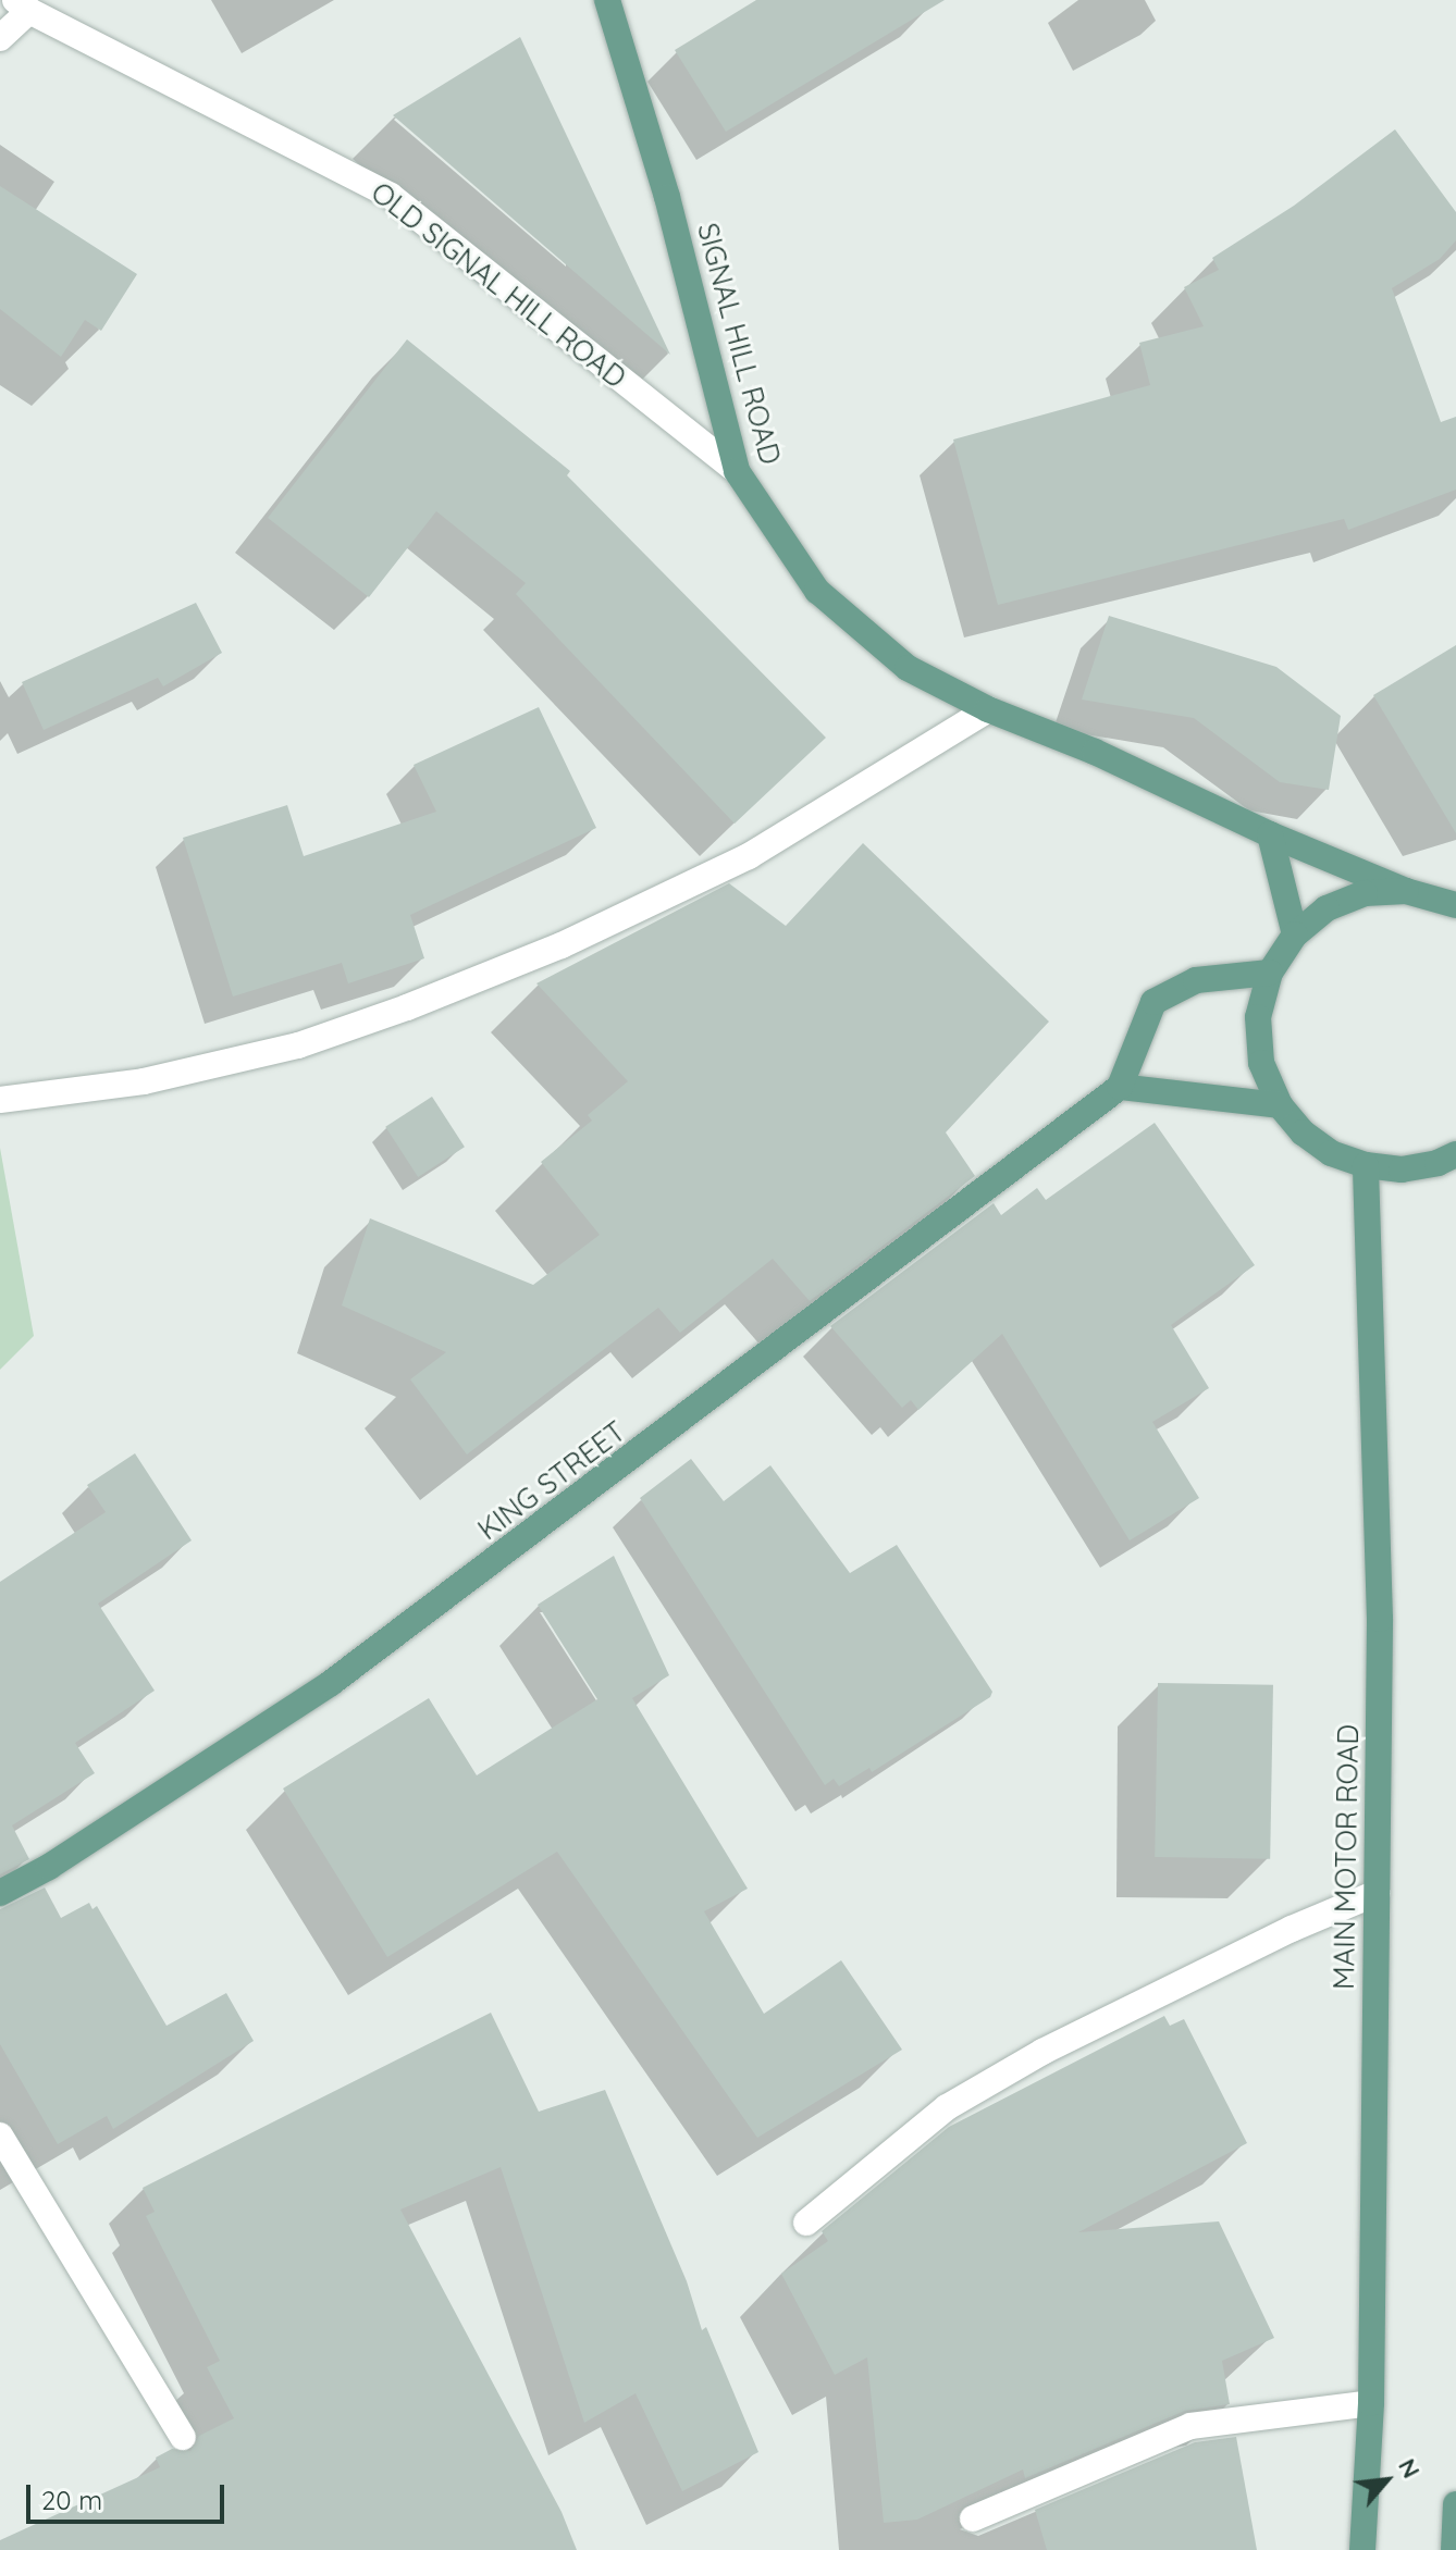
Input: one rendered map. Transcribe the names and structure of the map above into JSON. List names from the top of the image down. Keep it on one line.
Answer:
{"streets":{"main road":["SIGNAL HILL ROAD","KING STREET","MAIN MOTOR ROAD"],"street":["OLD SIGNAL HILL ROAD"]},"crossings":[["OLD SIGNAL HILL ROAD","SIGNAL HILL ROAD"]],"scale_bar":"20 m","north":"top right"}
